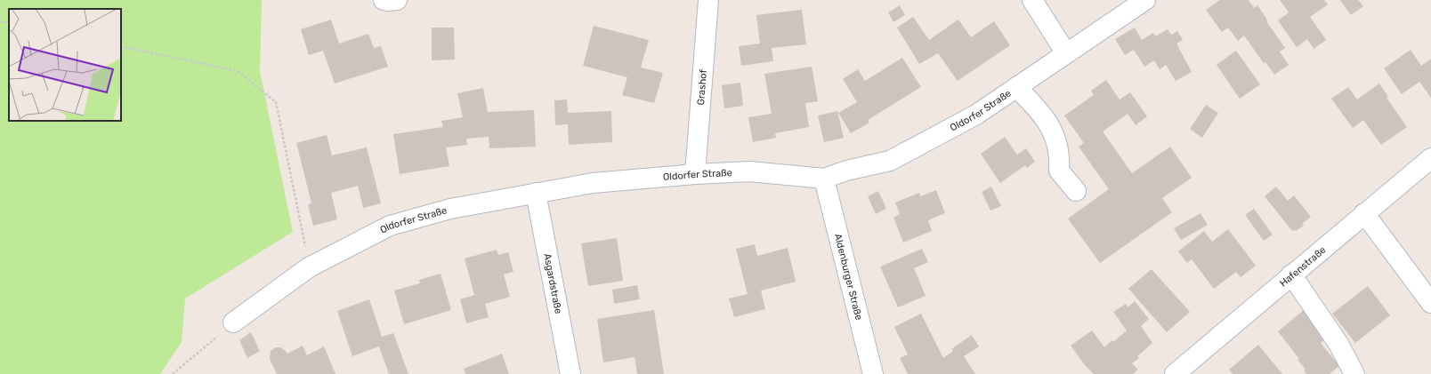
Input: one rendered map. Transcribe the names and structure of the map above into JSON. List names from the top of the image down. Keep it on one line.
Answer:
{"streets":{"street":["Grashof","Oldorfer Straße","Hafenstraße","Aldenburger Straße","Asgardstraße"]},"crossings":[["Grashof","Oldorfer Straße"],["Oldorfer Straße","Aldenburger Straße"],["Oldorfer Straße","Asgardstraße"]]}
